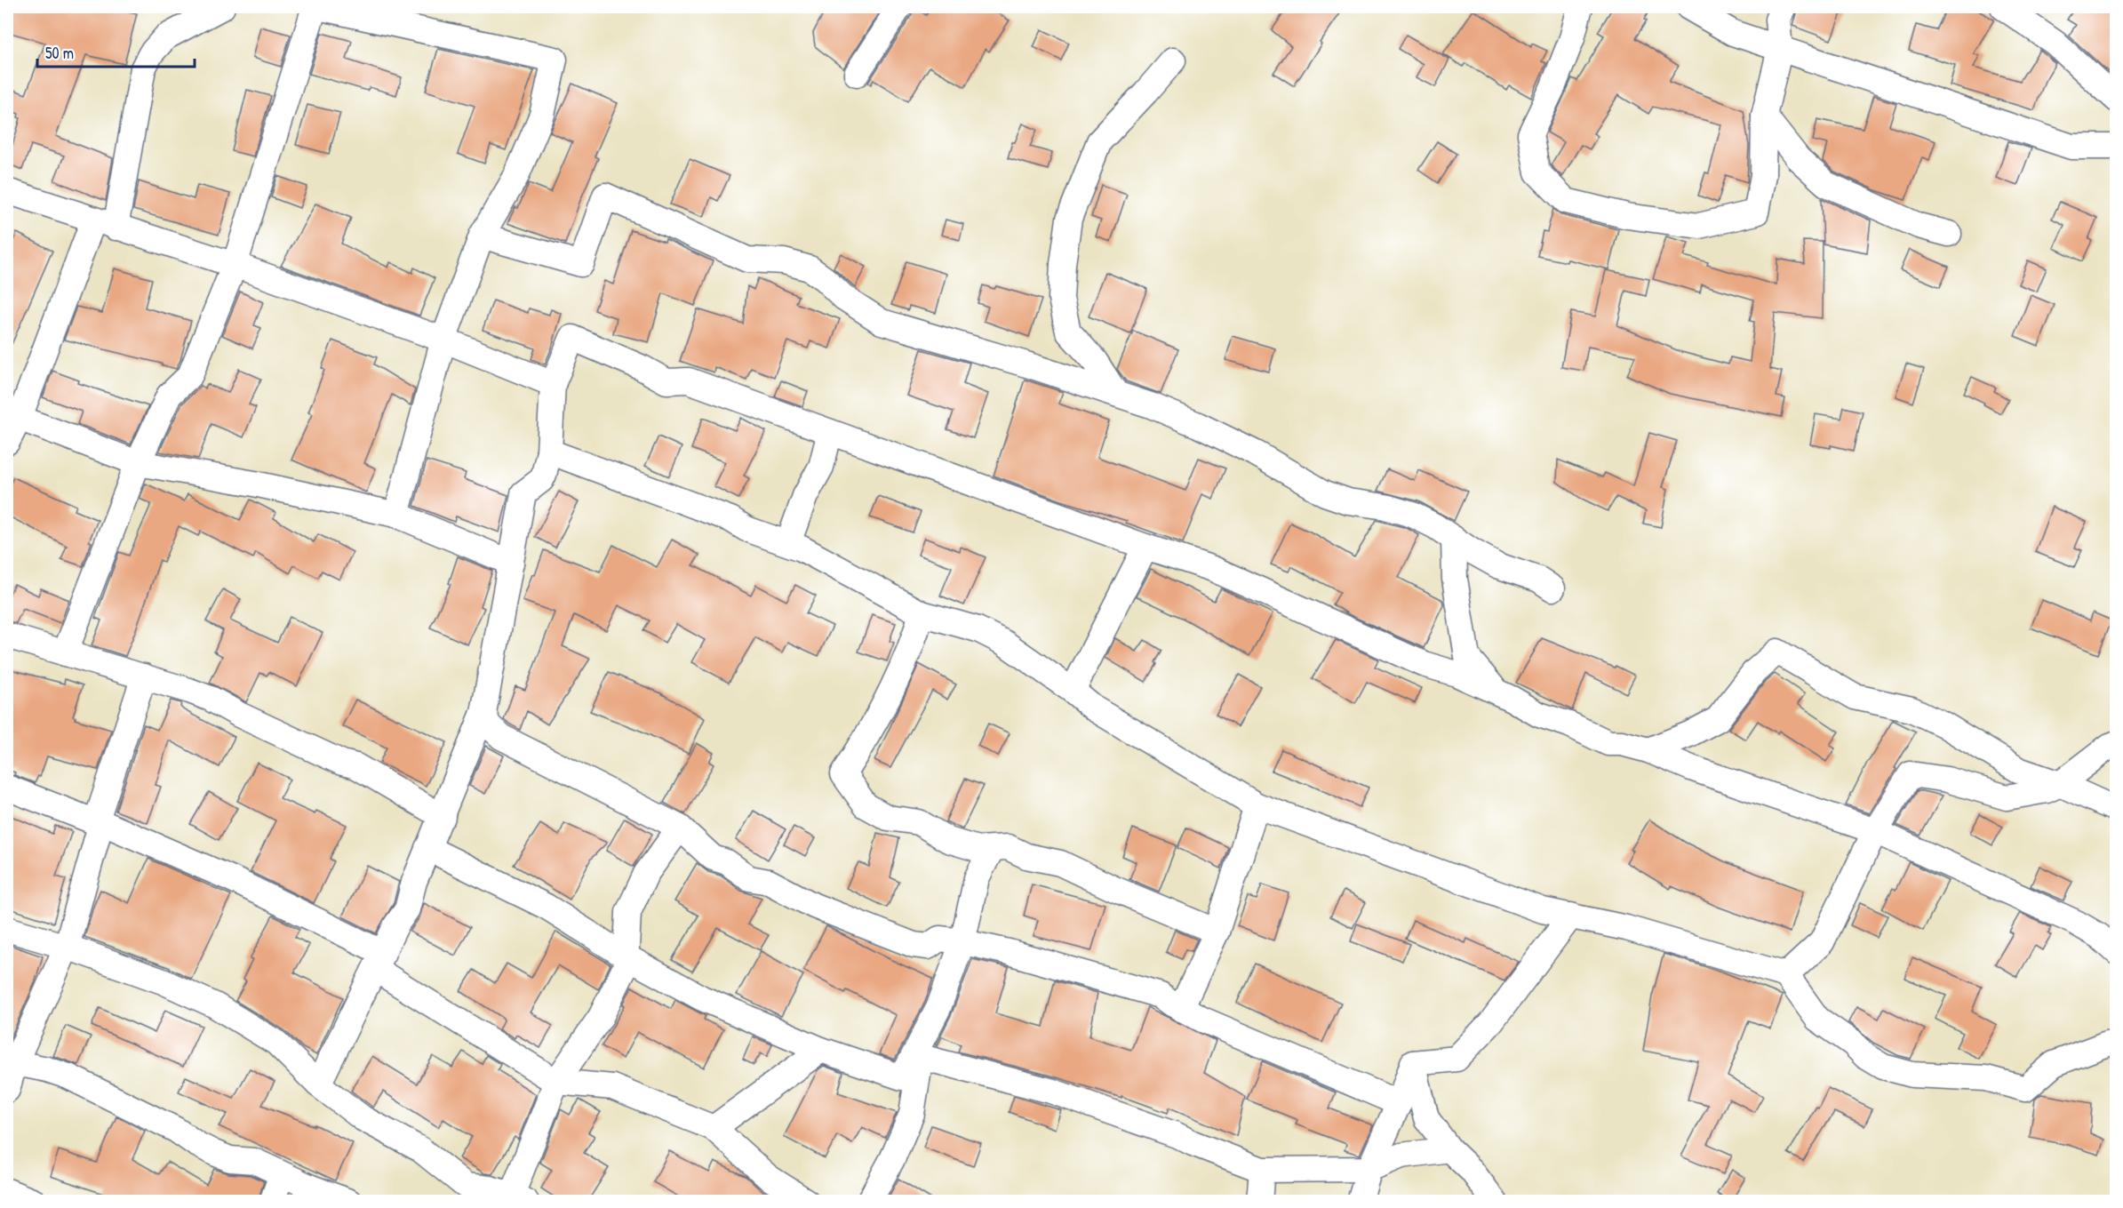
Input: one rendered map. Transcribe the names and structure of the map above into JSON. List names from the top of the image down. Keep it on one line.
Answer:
{"scale_bar":"50 m"}
